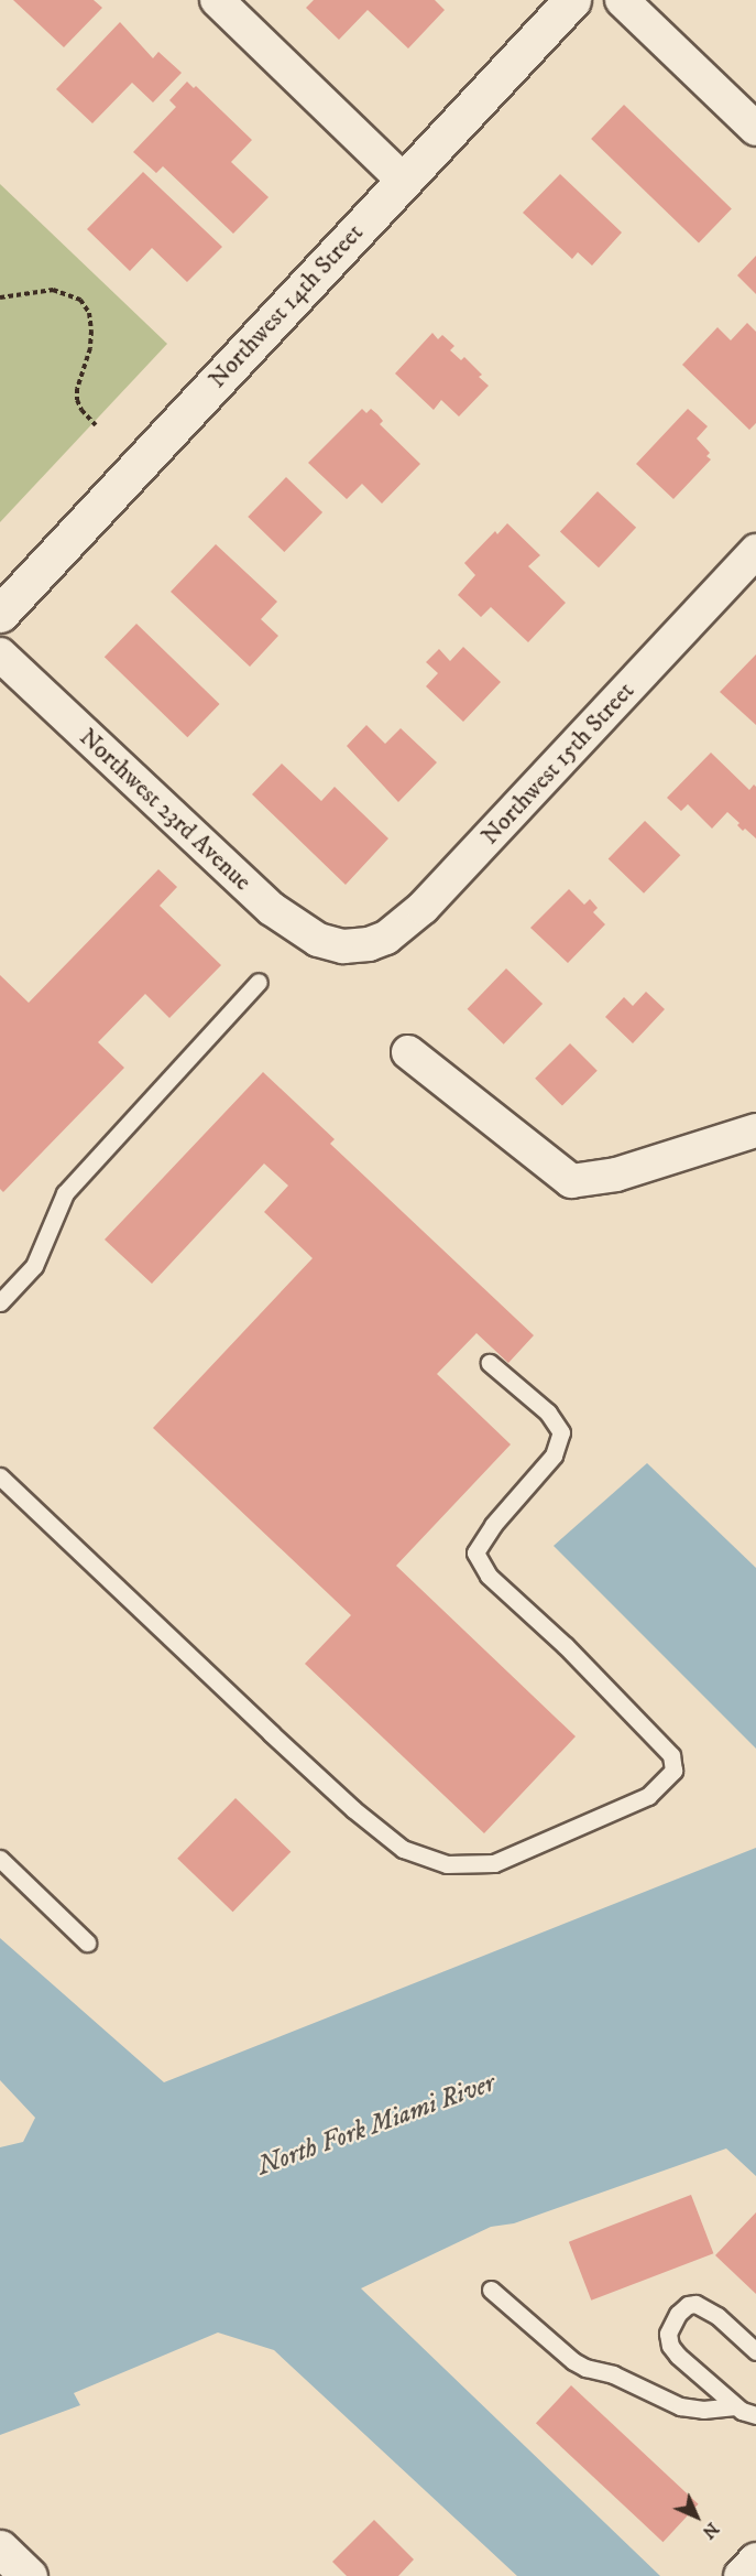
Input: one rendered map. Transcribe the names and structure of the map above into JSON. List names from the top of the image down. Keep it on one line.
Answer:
{"streets":{"street":["Northwest 14th Street","Northwest 15th Street","Northwest 23rd Avenue"]},"crossings":[["Northwest 15th Street","Northwest 23rd Avenue"]],"water":["North Fork Miami River"],"north":"bottom right"}
